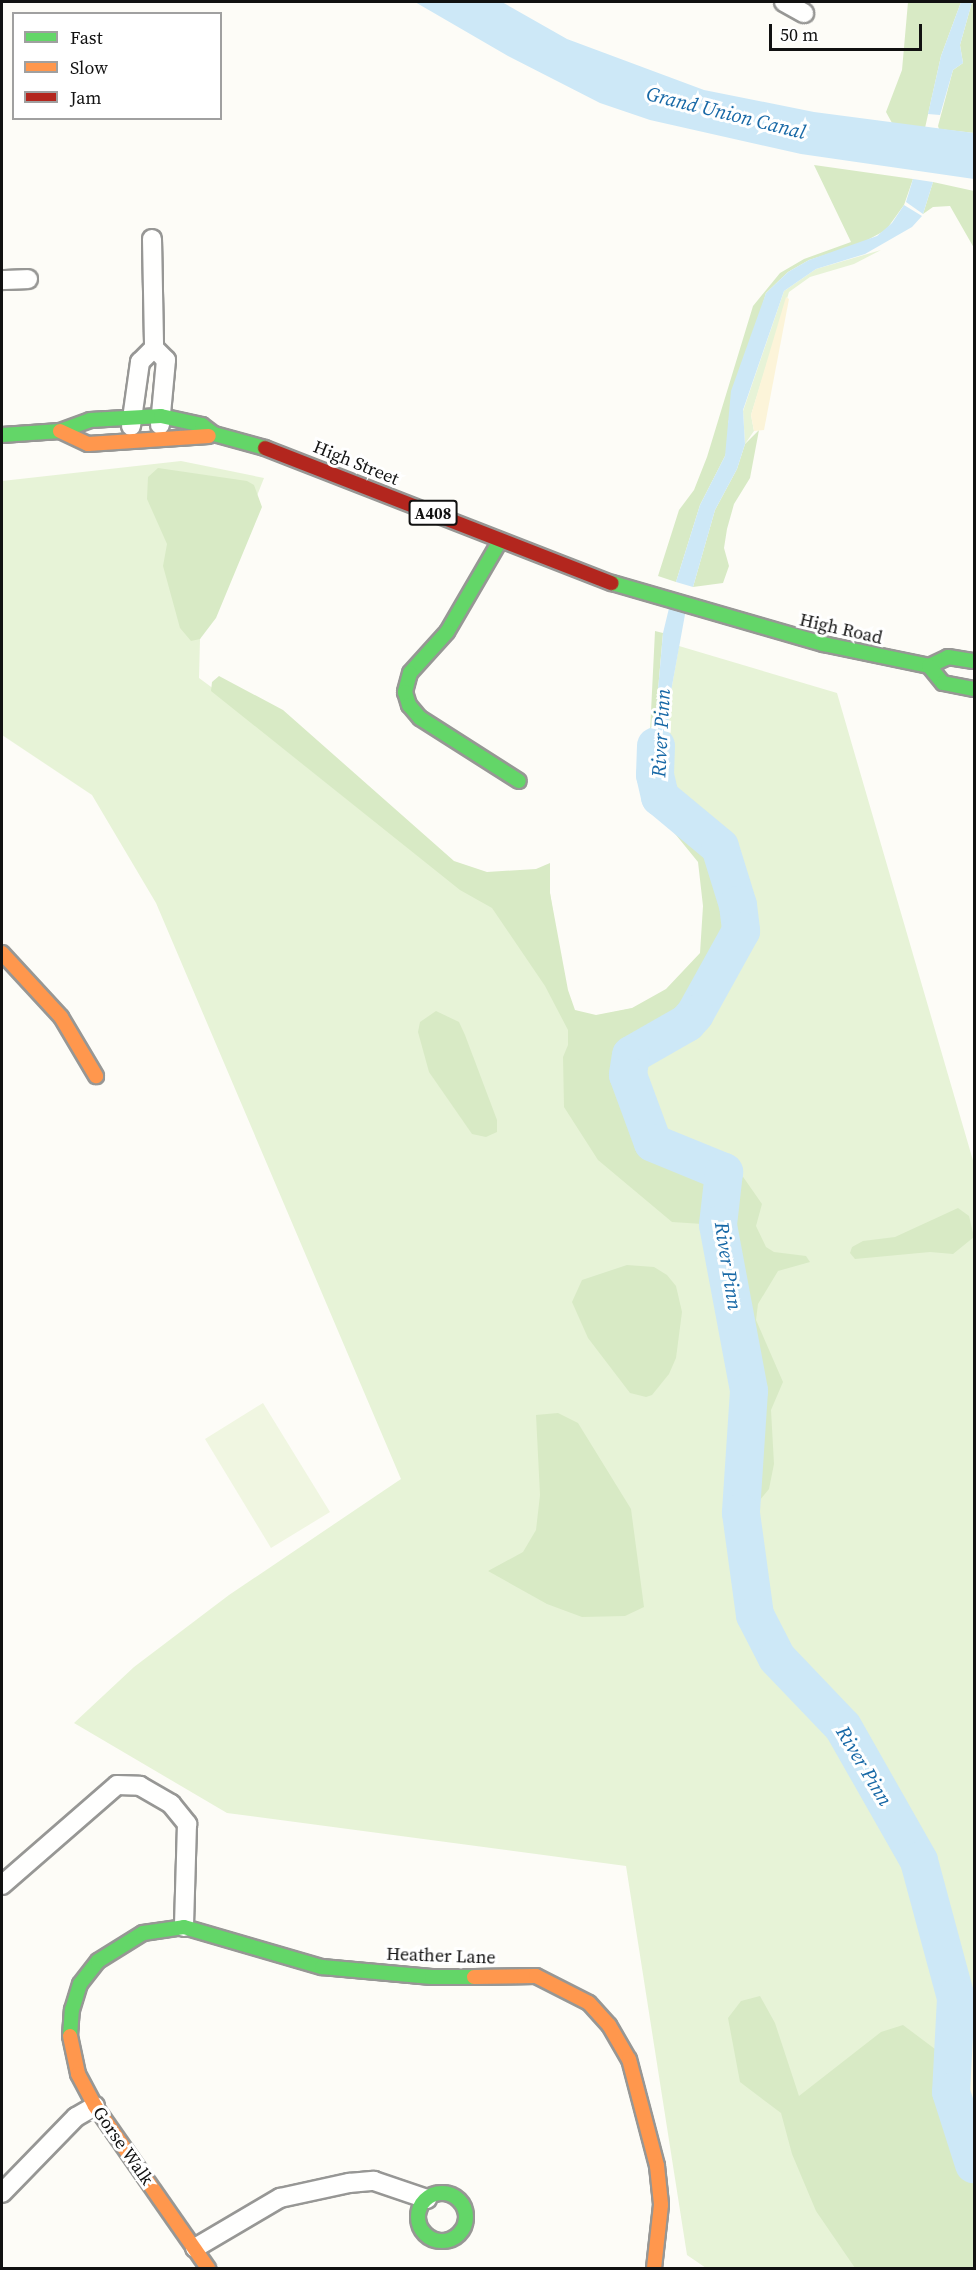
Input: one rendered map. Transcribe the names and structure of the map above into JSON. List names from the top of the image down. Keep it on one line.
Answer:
{"streets":{"street":["High Street","A408","High Road","Heather Lane","Gorse Walk"]},"crossings":[["High Street","High Road"],["Heather Lane","Gorse Walk"]],"water":["Grand Union Canal","River Pinn"],"legend":["Fast","Slow","Jam"],"scale_bar":"50 m"}
